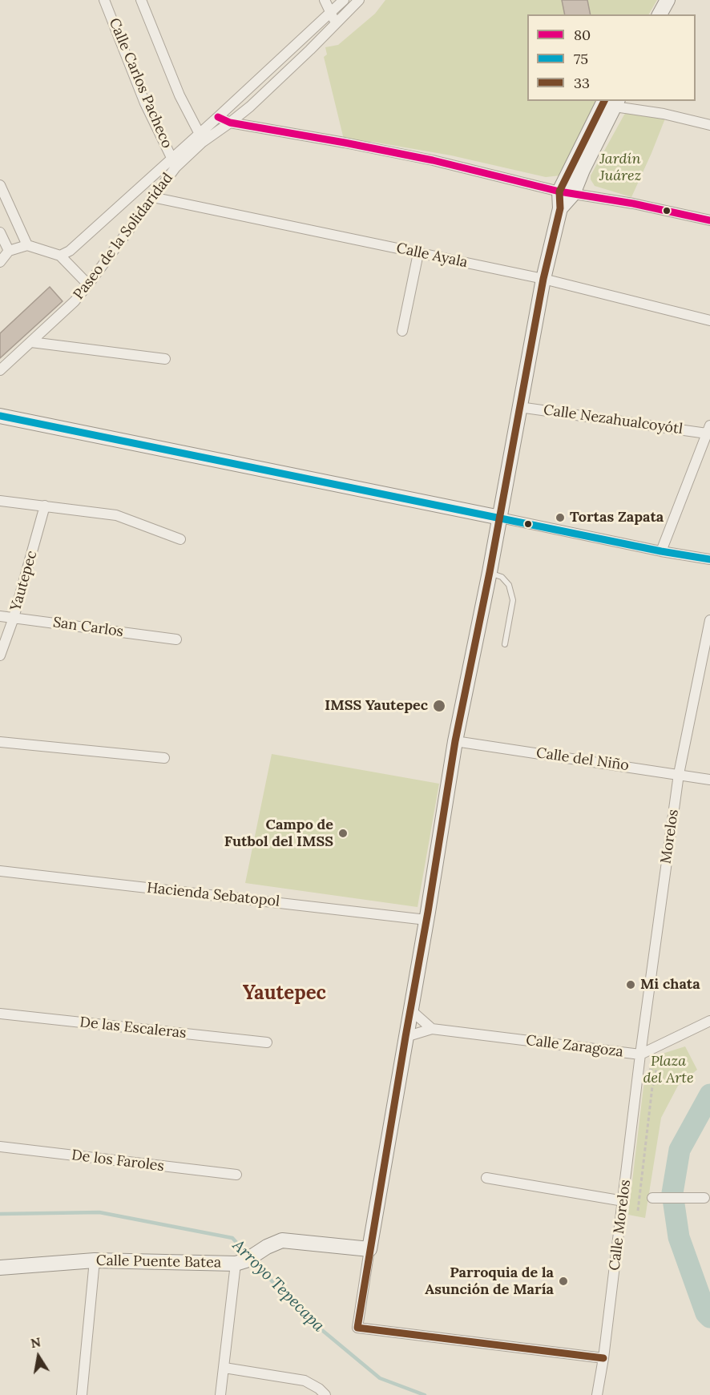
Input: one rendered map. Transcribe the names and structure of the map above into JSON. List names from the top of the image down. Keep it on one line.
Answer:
{"streets":{"main road":["Calle Puente Batea"],"street":["Calle Carlos Pacheco","Paseo de la Solidaridad","Calle Ayala","Calle Nezahualcoyótl","Yautepec","San Carlos","Calle del Niño","Morelos","Hacienda Sebatopol","De las Escaleras","Calle Zaragoza","De los Faroles","Calle Morelos"]},"crossings":[["Calle Carlos Pacheco","Paseo de la Solidaridad"],["Paseo de la Solidaridad","Calle Ayala"],["Yautepec","San Carlos"],["Calle del Niño","Morelos"],["Morelos","Calle Zaragoza"],["Morelos","Calle Morelos"],["Calle Zaragoza","Calle Morelos"]],"districts":["Yautepec"],"water":["Arroyo Tepecapa"],"parks":["Jardín Juárez","Plaza del Arte"],"places":["Tortas Zapata","IMSS Yautepec","Campo de Futbol del IMSS","Mi chata","Parroquia de la Asunción de María"],"lines":["transit line 33","transit line 80","transit line 75"],"legend":["80","75","33"],"north":"top"}
